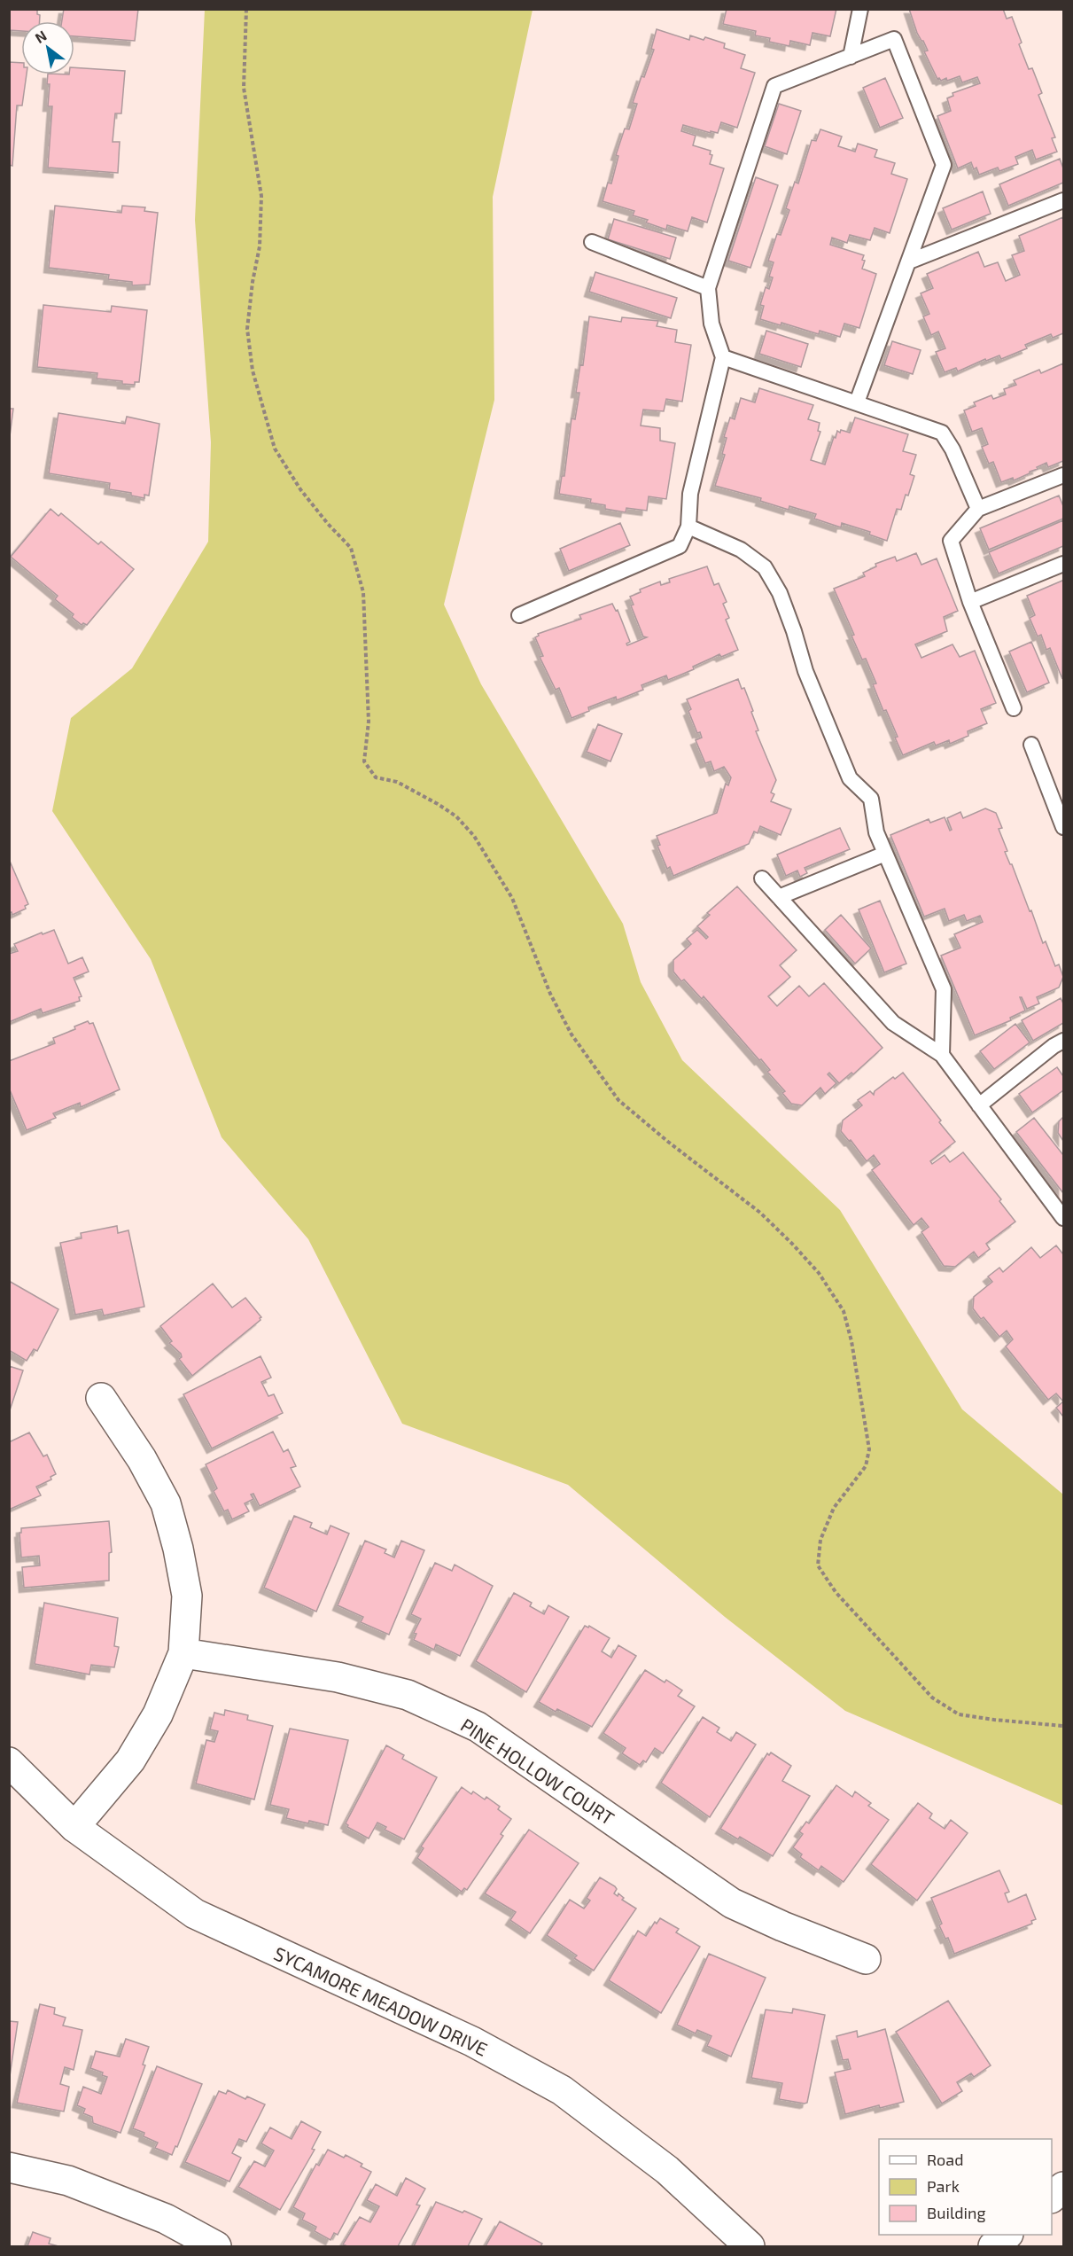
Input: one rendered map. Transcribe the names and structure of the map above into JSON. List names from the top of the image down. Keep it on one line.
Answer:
{"streets":{"street":["PINE HOLLOW COURT","SYCAMORE MEADOW DRIVE"]},"legend":["Road","Park","Building"],"north":"top left"}
